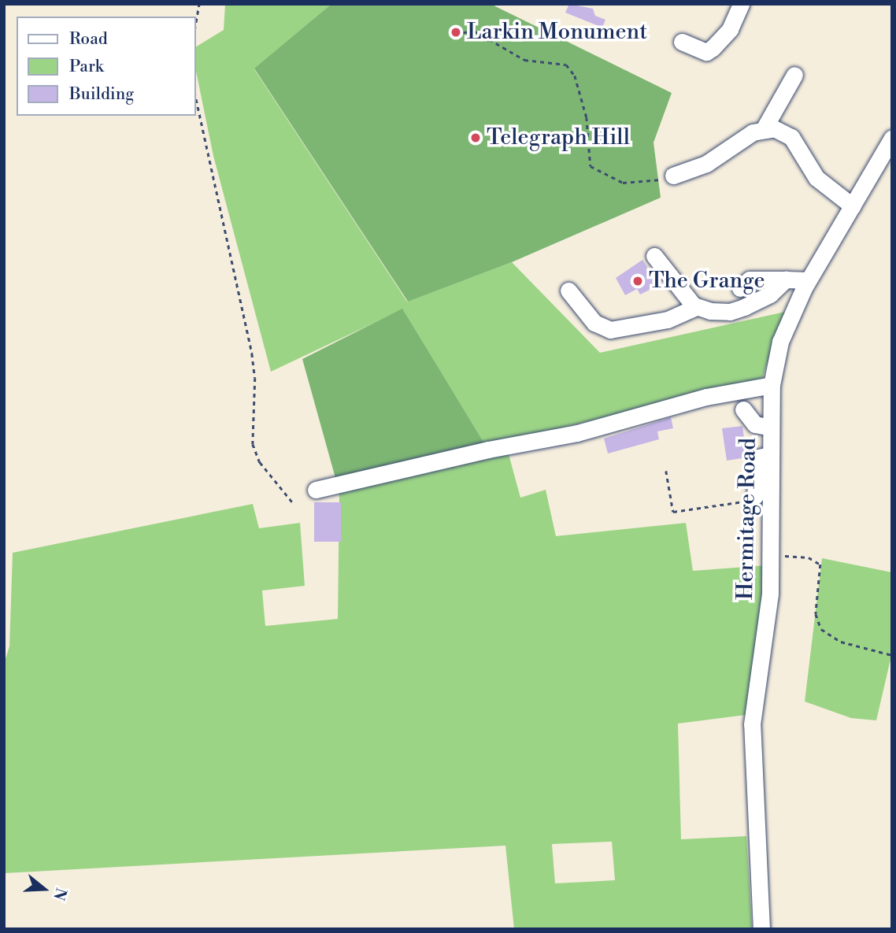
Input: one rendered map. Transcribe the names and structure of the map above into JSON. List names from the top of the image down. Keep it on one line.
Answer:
{"streets":{"street":["Hermitage Road"]},"places":["Larkin Monument","Telegraph Hill","The Grange"],"legend":["Road","Park","Building"],"north":"right"}
